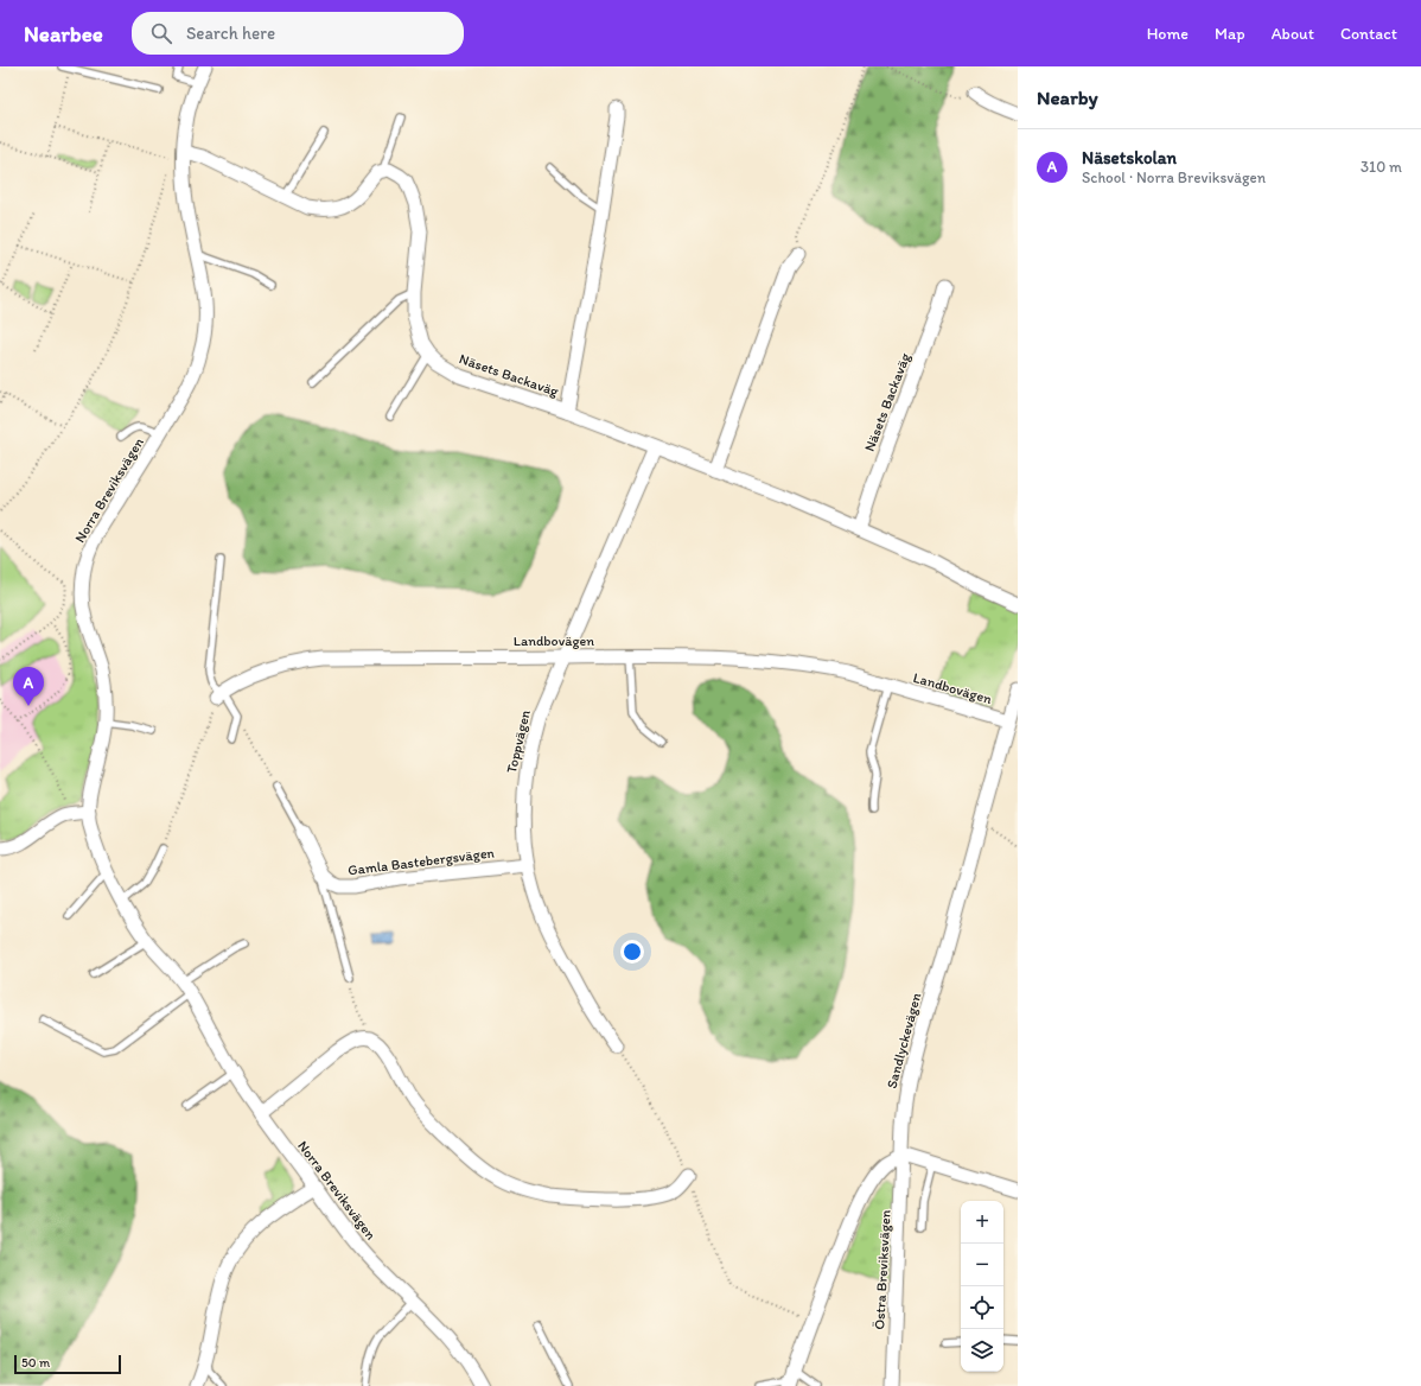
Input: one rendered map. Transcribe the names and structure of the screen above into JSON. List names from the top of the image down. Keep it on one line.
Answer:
{"streets":{"street":["Näsets Backaväg","Norra Breviksvägen","Landbovägen","Toppvägen","Gamla Bastebergsvägen","Sandlyckevägen","Östra Breviksvägen"]},"crossings":[["Näsets Backaväg","Toppvägen"],["Landbovägen","Toppvägen"],["Landbovägen","Sandlyckevägen"],["Toppvägen","Gamla Bastebergsvägen"],["Sandlyckevägen","Östra Breviksvägen"]],"scale_bar":"50 m","page":{"header":"Nearbee","search":"Search here","nav":["Home","Map","About","Contact"],"heading":"Nearby","list":[{"mark":"A","name":"Näsetskolan","note":"School · Norra Breviksvägen","value":"310 m"}],"pins":"A","map_buttons":["+","−"],"scale":"50 m"}}
